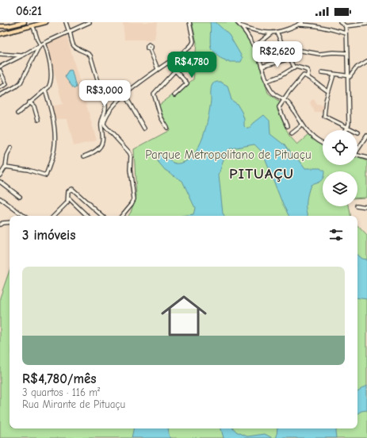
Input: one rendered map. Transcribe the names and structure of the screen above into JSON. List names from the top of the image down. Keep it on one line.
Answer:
{"districts":["PITUAÇU"],"parks":["Parque Metropolitano de Pituaçu"],"page":{"status":"06:21","price":["R$2,620","R$4,780","R$3,000"],"heading":"3 imóveis","list":[{"name":"R$4,780/mês","note":"3 quartos · 116 m² · Rua Mirante de Pituaçu"}]}}
